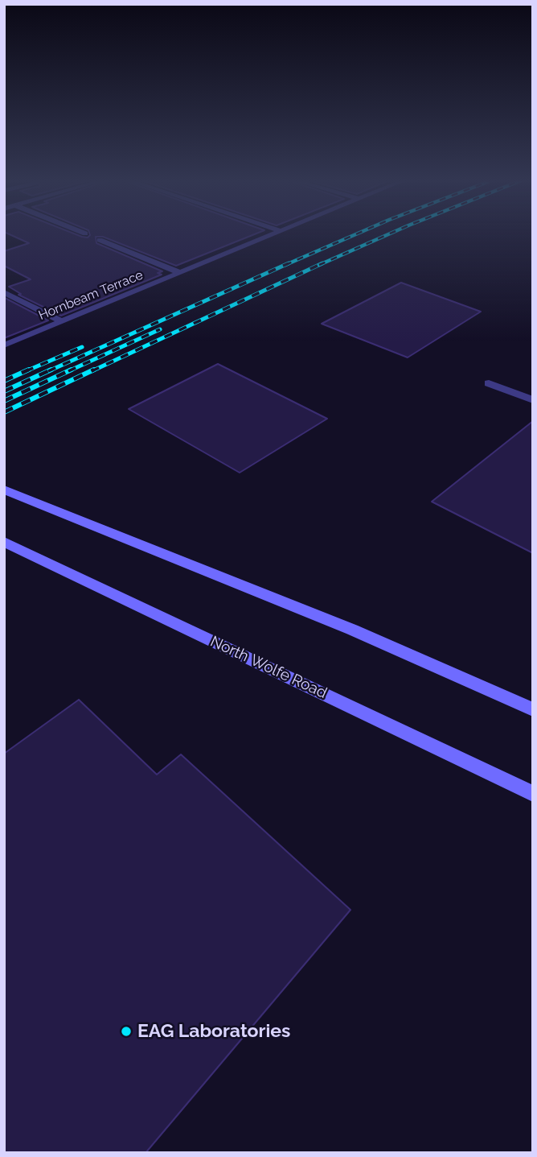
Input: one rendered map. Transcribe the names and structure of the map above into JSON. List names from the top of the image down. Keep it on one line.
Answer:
{"streets":{"main road":["North Wolfe Road"],"street":["Hornbeam Terrace"]},"places":["EAG Laboratories"]}
